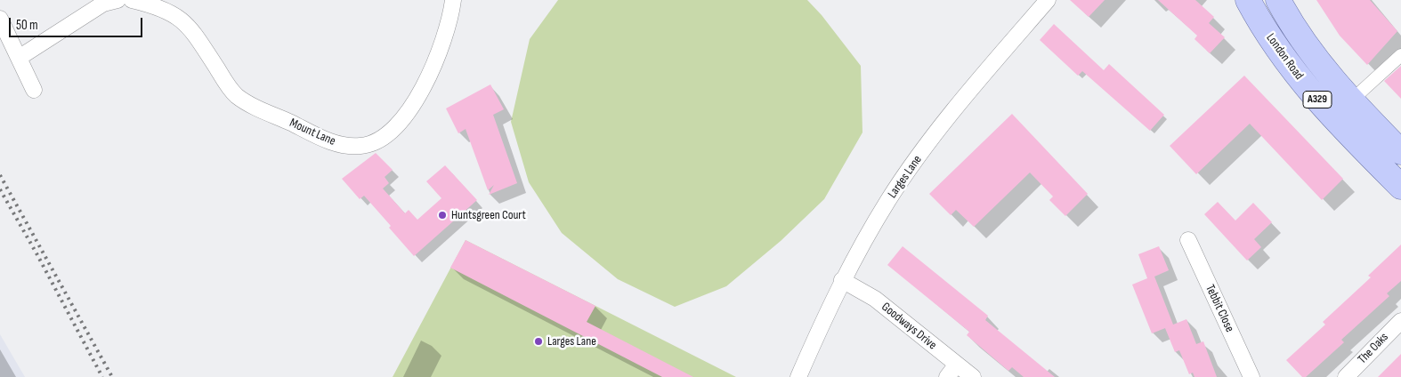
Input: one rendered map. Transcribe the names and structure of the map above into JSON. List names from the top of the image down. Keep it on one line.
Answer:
{"streets":{"main road":["London Road","A329"],"street":["Mount Lane","Larges Lane","Tebbit Close","Goodways Drive","The Oaks"]},"crossings":[["Larges Lane","Goodways Drive"]],"places":["Huntsgreen Court","Larges Lane"],"scale_bar":"50 m"}
